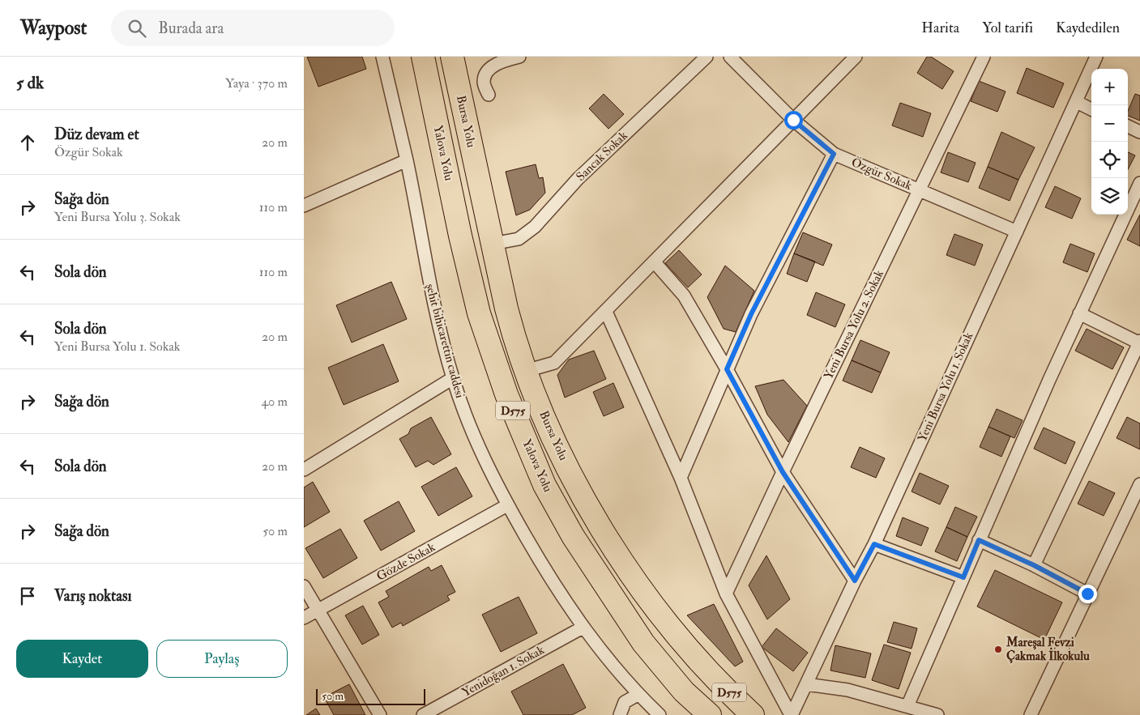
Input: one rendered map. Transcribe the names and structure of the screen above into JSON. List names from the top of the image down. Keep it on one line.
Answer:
{"streets":{"highway":["Bursa Yolu","Yalova Yolu","D575"],"street":["Sancak Sokak","Özgür Sokak","Yeni Bursa Yolu 2. Sokak","şehit bihicarettin caddesi","Yeni Bursa Yolu 1. Sokak","Gözde Sokak","Yenidoğan 1. Sokak"]},"crossings":[["Bursa Yolu","Sancak Sokak"],["Özgür Sokak","Yeni Bursa Yolu 2. Sokak"],["Özgür Sokak","Yeni Bursa Yolu 1. Sokak"],["şehit bihicarettin caddesi","Gözde Sokak"],["şehit bihicarettin caddesi","Yenidoğan 1. Sokak"]],"places":["Mareşal Fevzi Çakmak İlkokulu"],"scale_bar":"50 m","page":{"header":"Waypost","search":"Burada ara","nav":["Harita","Yol tarifi","Kaydedilen"],"heading":["5 dk","Yaya · 370 m"],"map_buttons":["+","−"],"list":[["Düz devam et","Özgür Sokak","20 m"],["Sağa dön","Yeni Bursa Yolu 3. Sokak","110 m"],["Sola dön","110 m"],["Sola dön","Yeni Bursa Yolu 1. Sokak","20 m"],["Sağa dön","40 m"],["Sola dön","20 m"],["Sağa dön","50 m"],"Varış noktası"],"buttons":["Kaydet","Paylaş"],"scale":"50 m"}}
